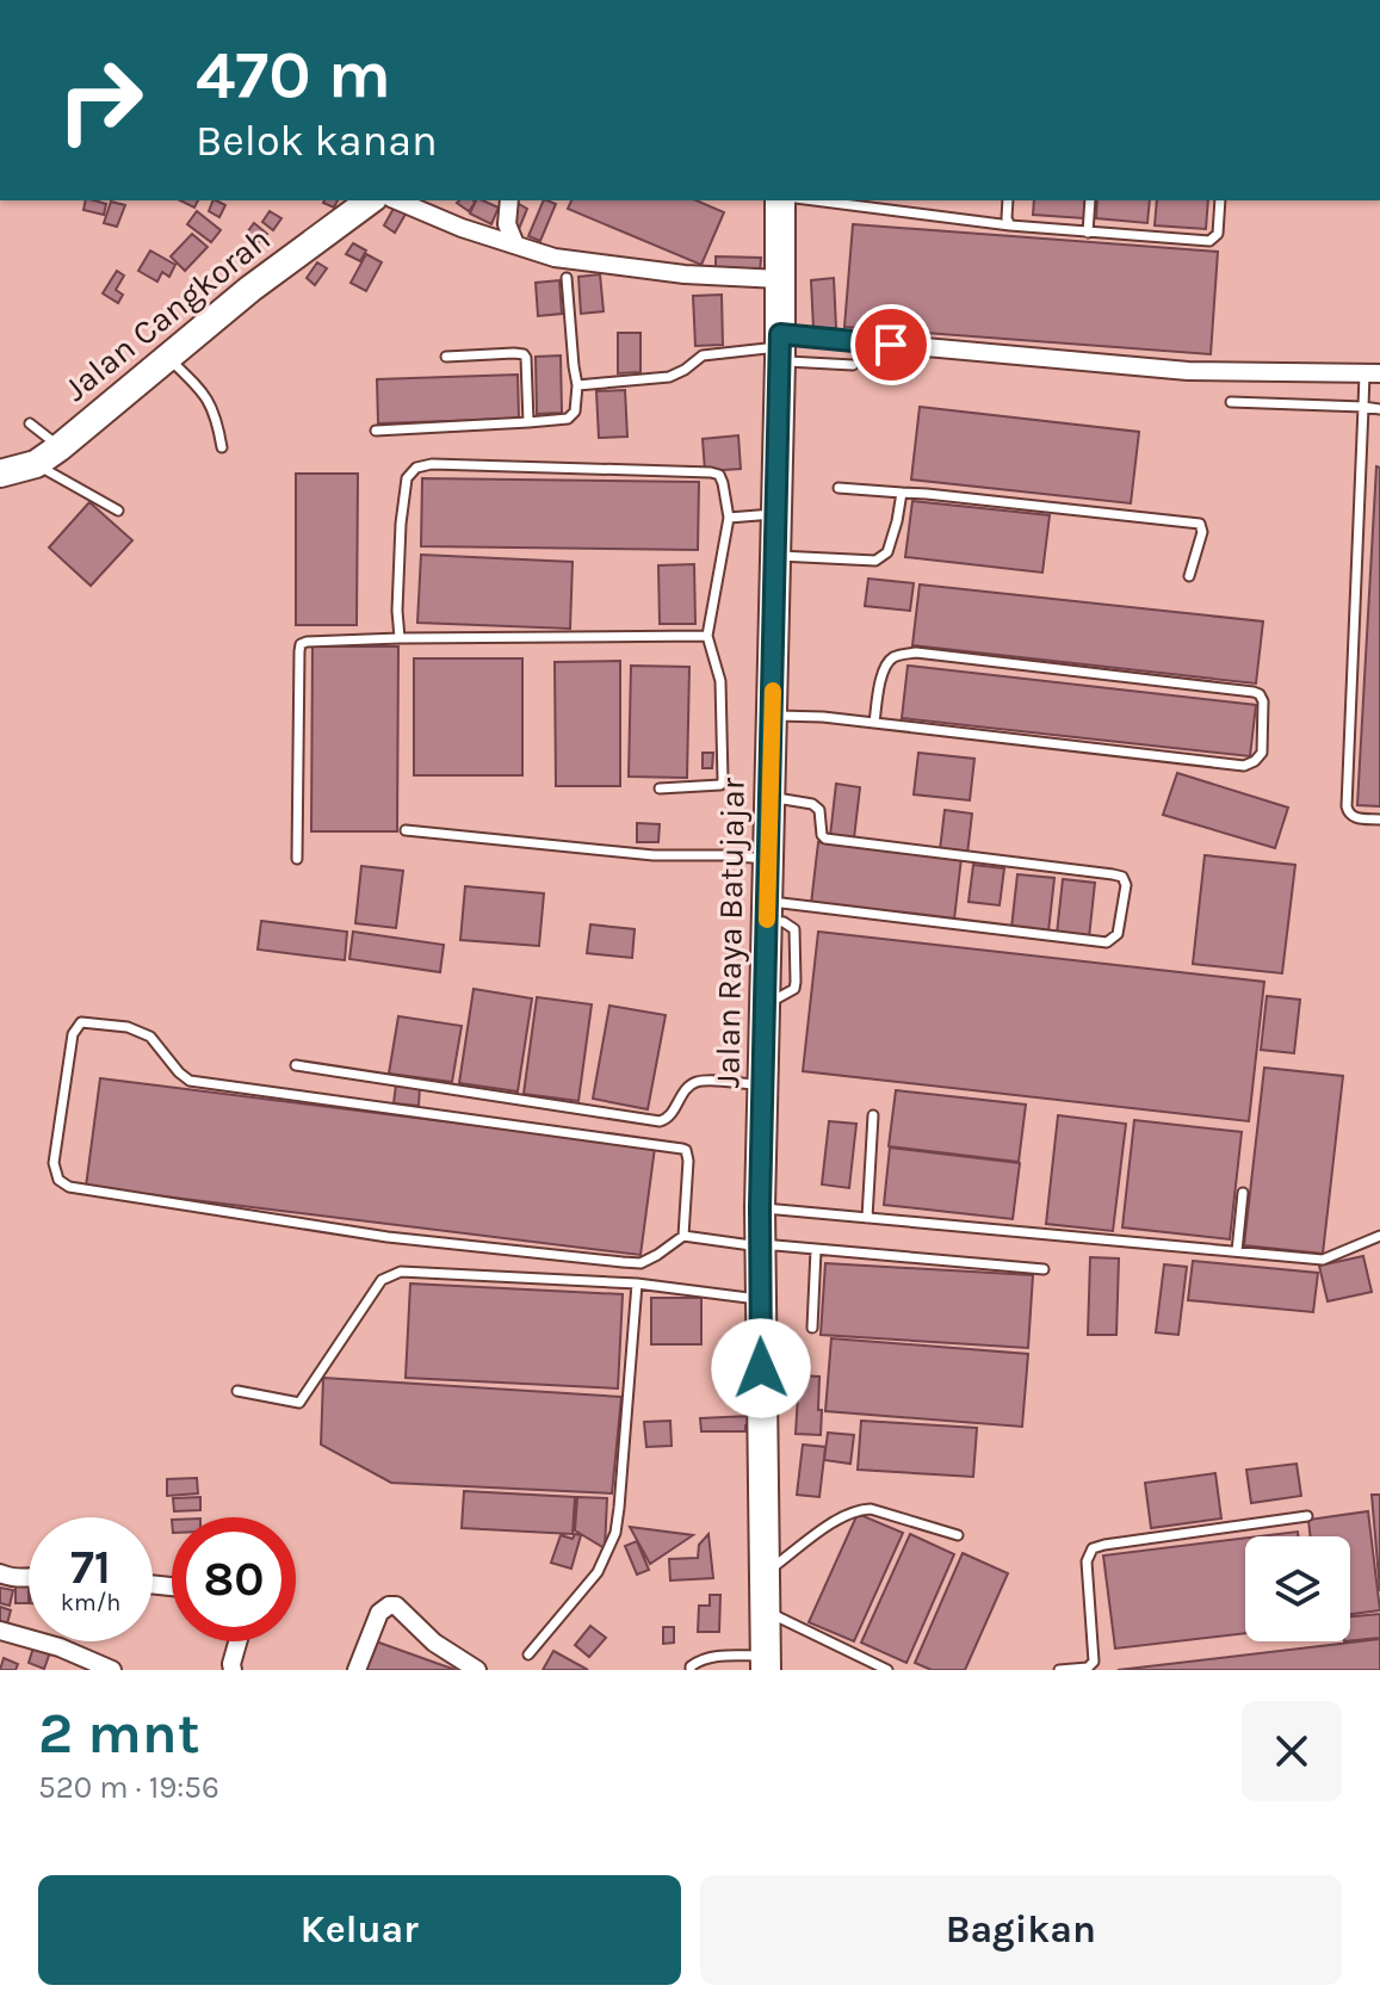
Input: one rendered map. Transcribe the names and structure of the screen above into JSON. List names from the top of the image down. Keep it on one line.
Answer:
{"streets":{"highway":["Jalan Raya Batujajar"],"main road":["Jalan Cangkorah"]},"page":{"turn":["470 m","Belok kanan"],"speed":"71 km/h","limit":"80","heading":["2 mnt","520 m · 19:56"],"buttons":["Keluar","Bagikan"]}}
